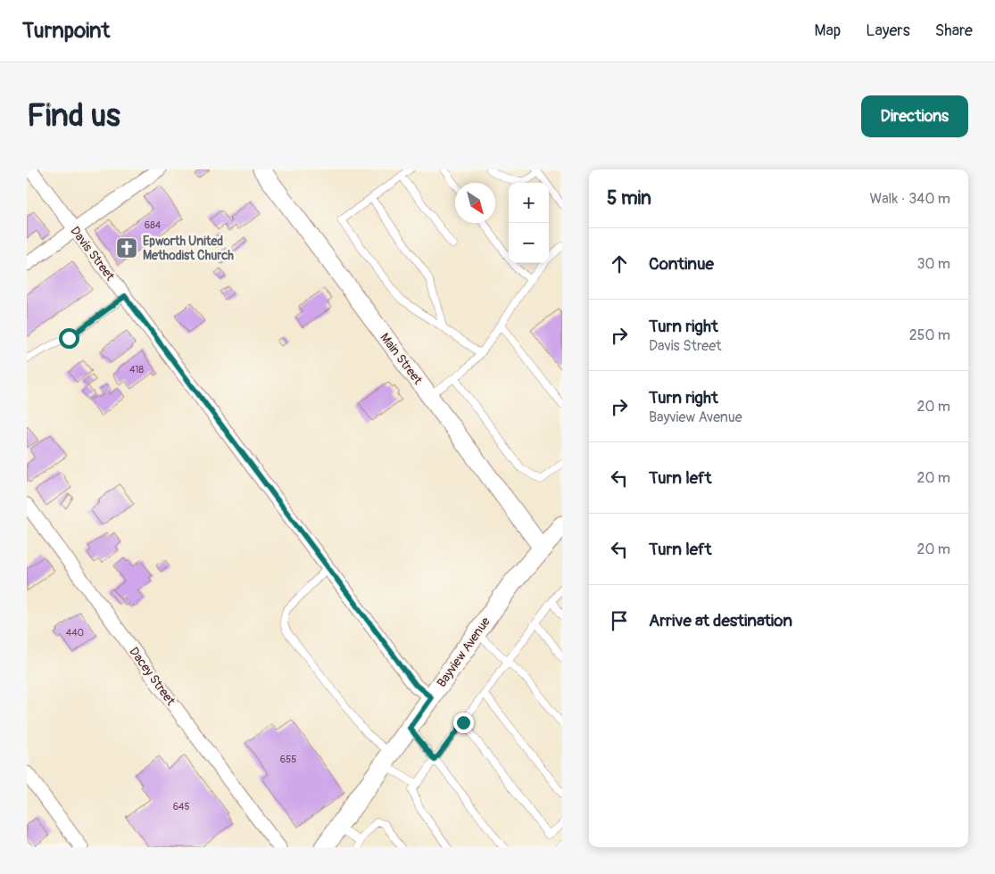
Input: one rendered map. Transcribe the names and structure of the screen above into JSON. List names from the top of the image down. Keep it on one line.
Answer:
{"streets":{"main road":["Bayview Avenue"],"street":["Davis Street","Main Street","Dacey Street"]},"crossings":[["Davis Street","Bayview Avenue"],["Main Street","Bayview Avenue"]],"places":{"church":["Epworth United Methodist Church"]},"house_numbers":["684","418","440","655","645"],"north":"bottom right","page":{"header":"Turnpoint","nav":["Map","Layers","Share"],"buttons":"Directions","title":"Find us","heading":["5 min","Walk · 340 m"],"map_buttons":["+","−"],"list":[["Continue","30 m"],["Turn right","Davis Street","250 m"],["Turn right","Bayview Avenue","20 m"],["Turn left","20 m"],["Turn left","20 m"],"Arrive at destination"]}}
